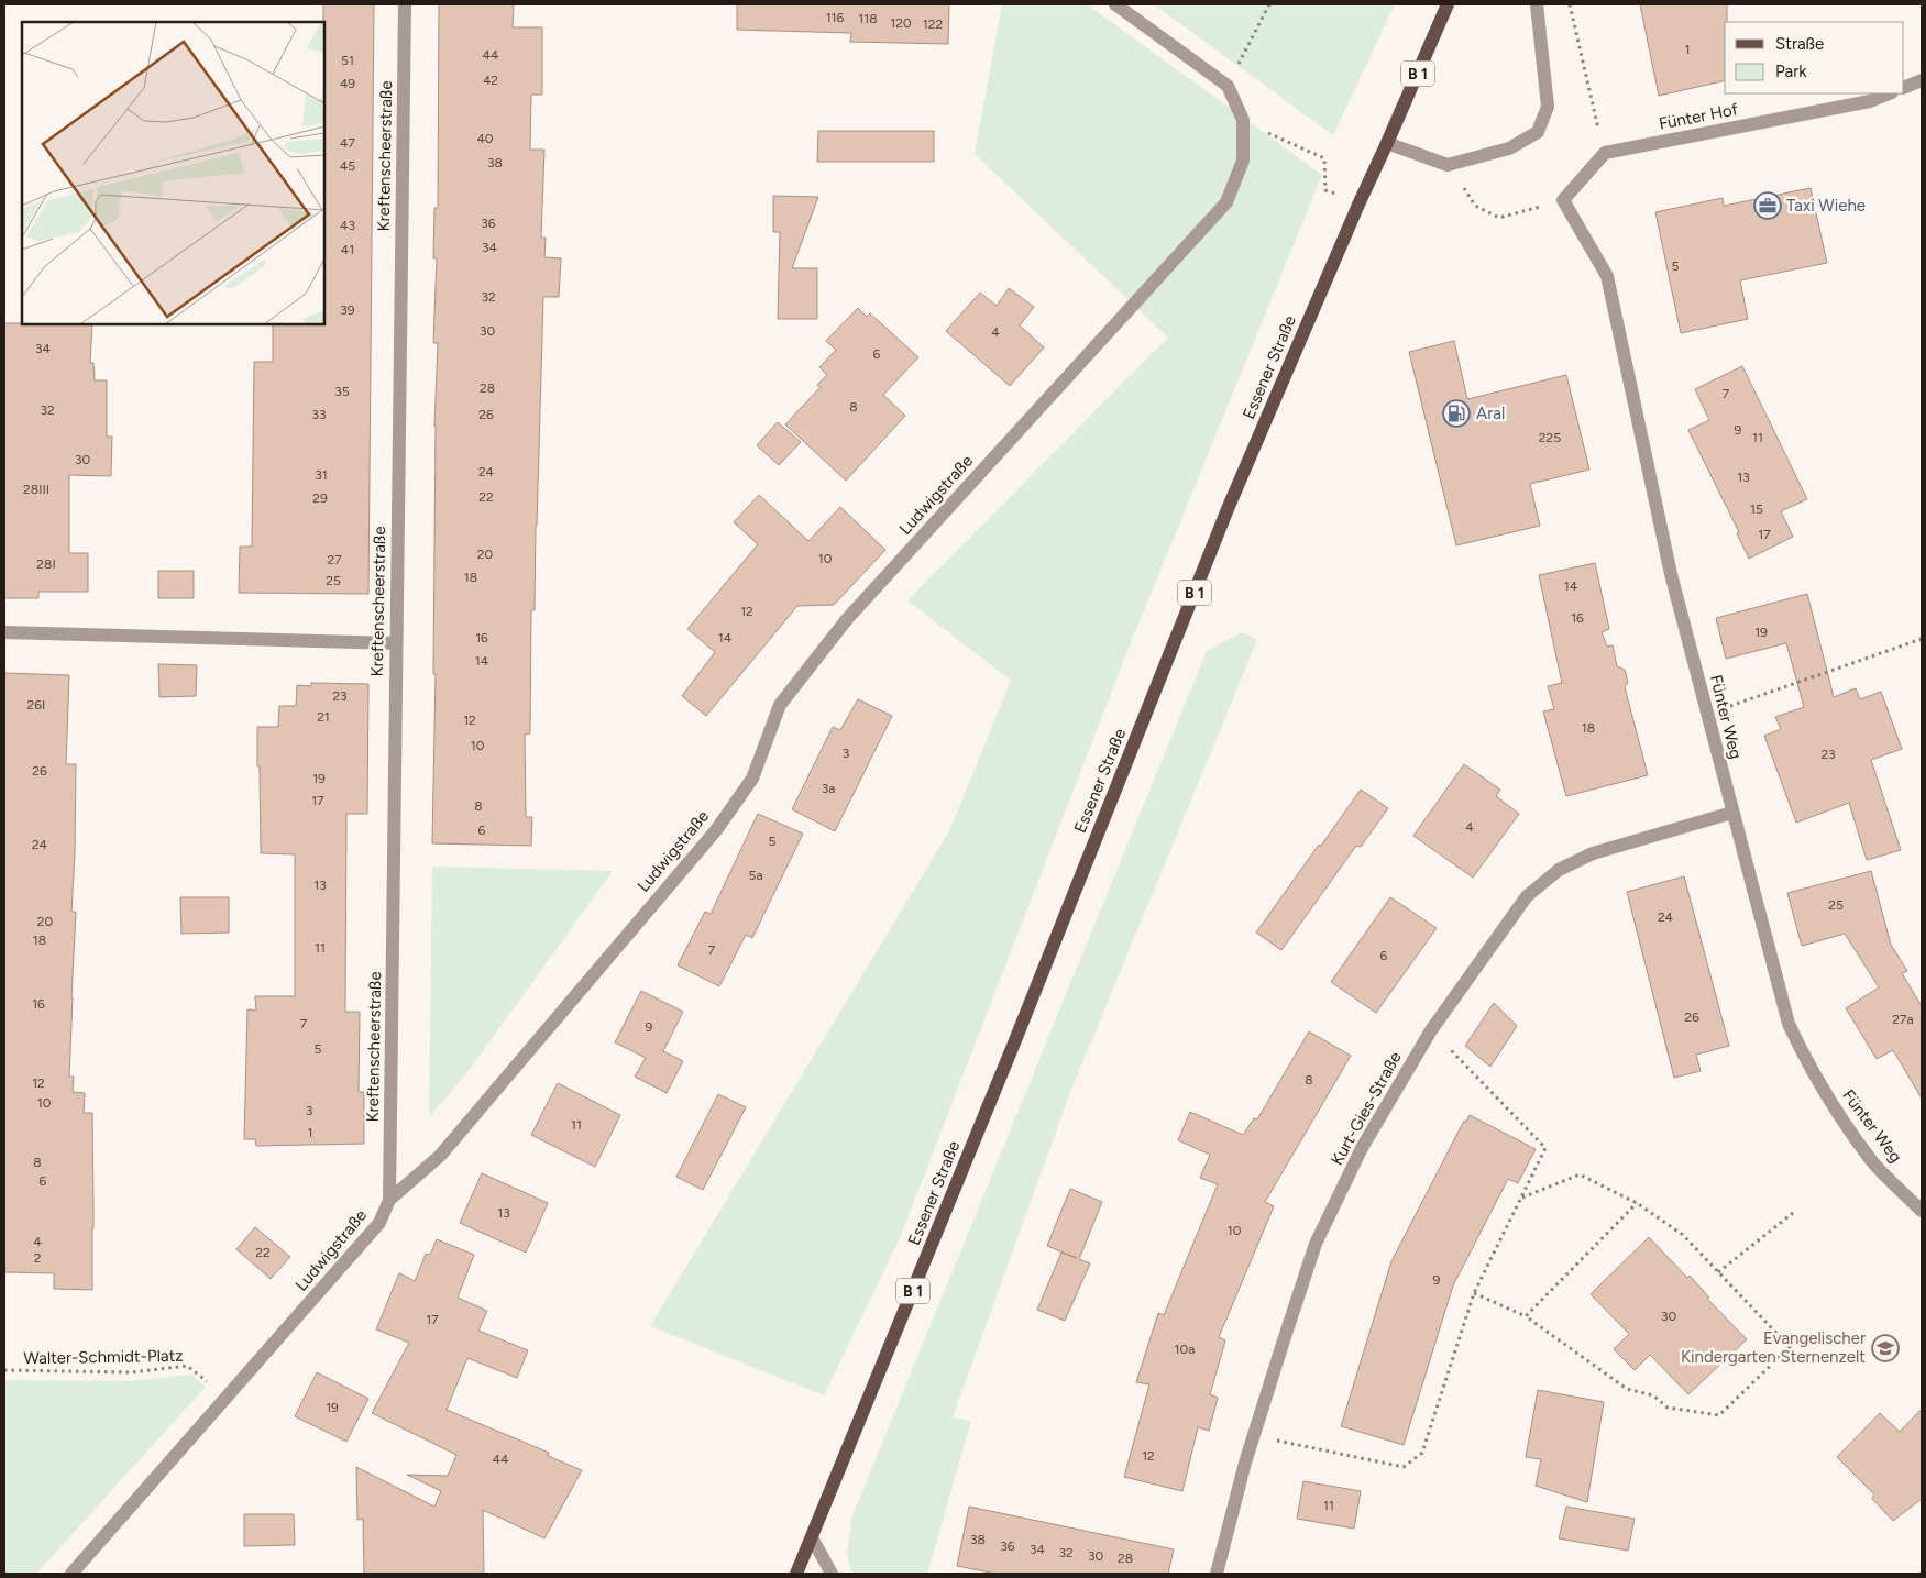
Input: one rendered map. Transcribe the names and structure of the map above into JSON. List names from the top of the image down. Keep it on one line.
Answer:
{"streets":{"main road":["B 1","Essener Straße"],"street":["Fünter Hof","Kreftenscheerstraße","Ludwigstraße","Fünter Weg","Kurt-Gies-Straße"],"path":["Walter-Schmidt-Platz"]},"crossings":[["Kreftenscheerstraße","Ludwigstraße"],["Ludwigstraße","Walter-Schmidt-Platz"],["Fünter Weg","Kurt-Gies-Straße"]],"places":{"office":["Taxi Wiehe"],"fuel station":["Aral"],"school or university":["Evangelischer Kindergarten Sternenzelt"]},"house_numbers":["116","118","120","122","1","44","51","42","49","40","47","38","45","36","43","34","41","5","32","39","30","4","34","6","28","35","7","8","32","33","26","9","225","11","30","24","31","13","28III","22","29","15","17","20","10","27","28I","18","25","14","12","16","19","16","14","14","23","26I","21","12","18","10","3","23","26","19","3a","17","8","4","6","5","24","5a","13","25","24","20","18","11","7","6","16","26","27a","7","9","5","8","12","10","3","11","1","8","6","13","10","4","22","2","9","30","17","10a","19","12","44","11","38","36","34","32","30","28"],"legend":["Straße","Park"]}
